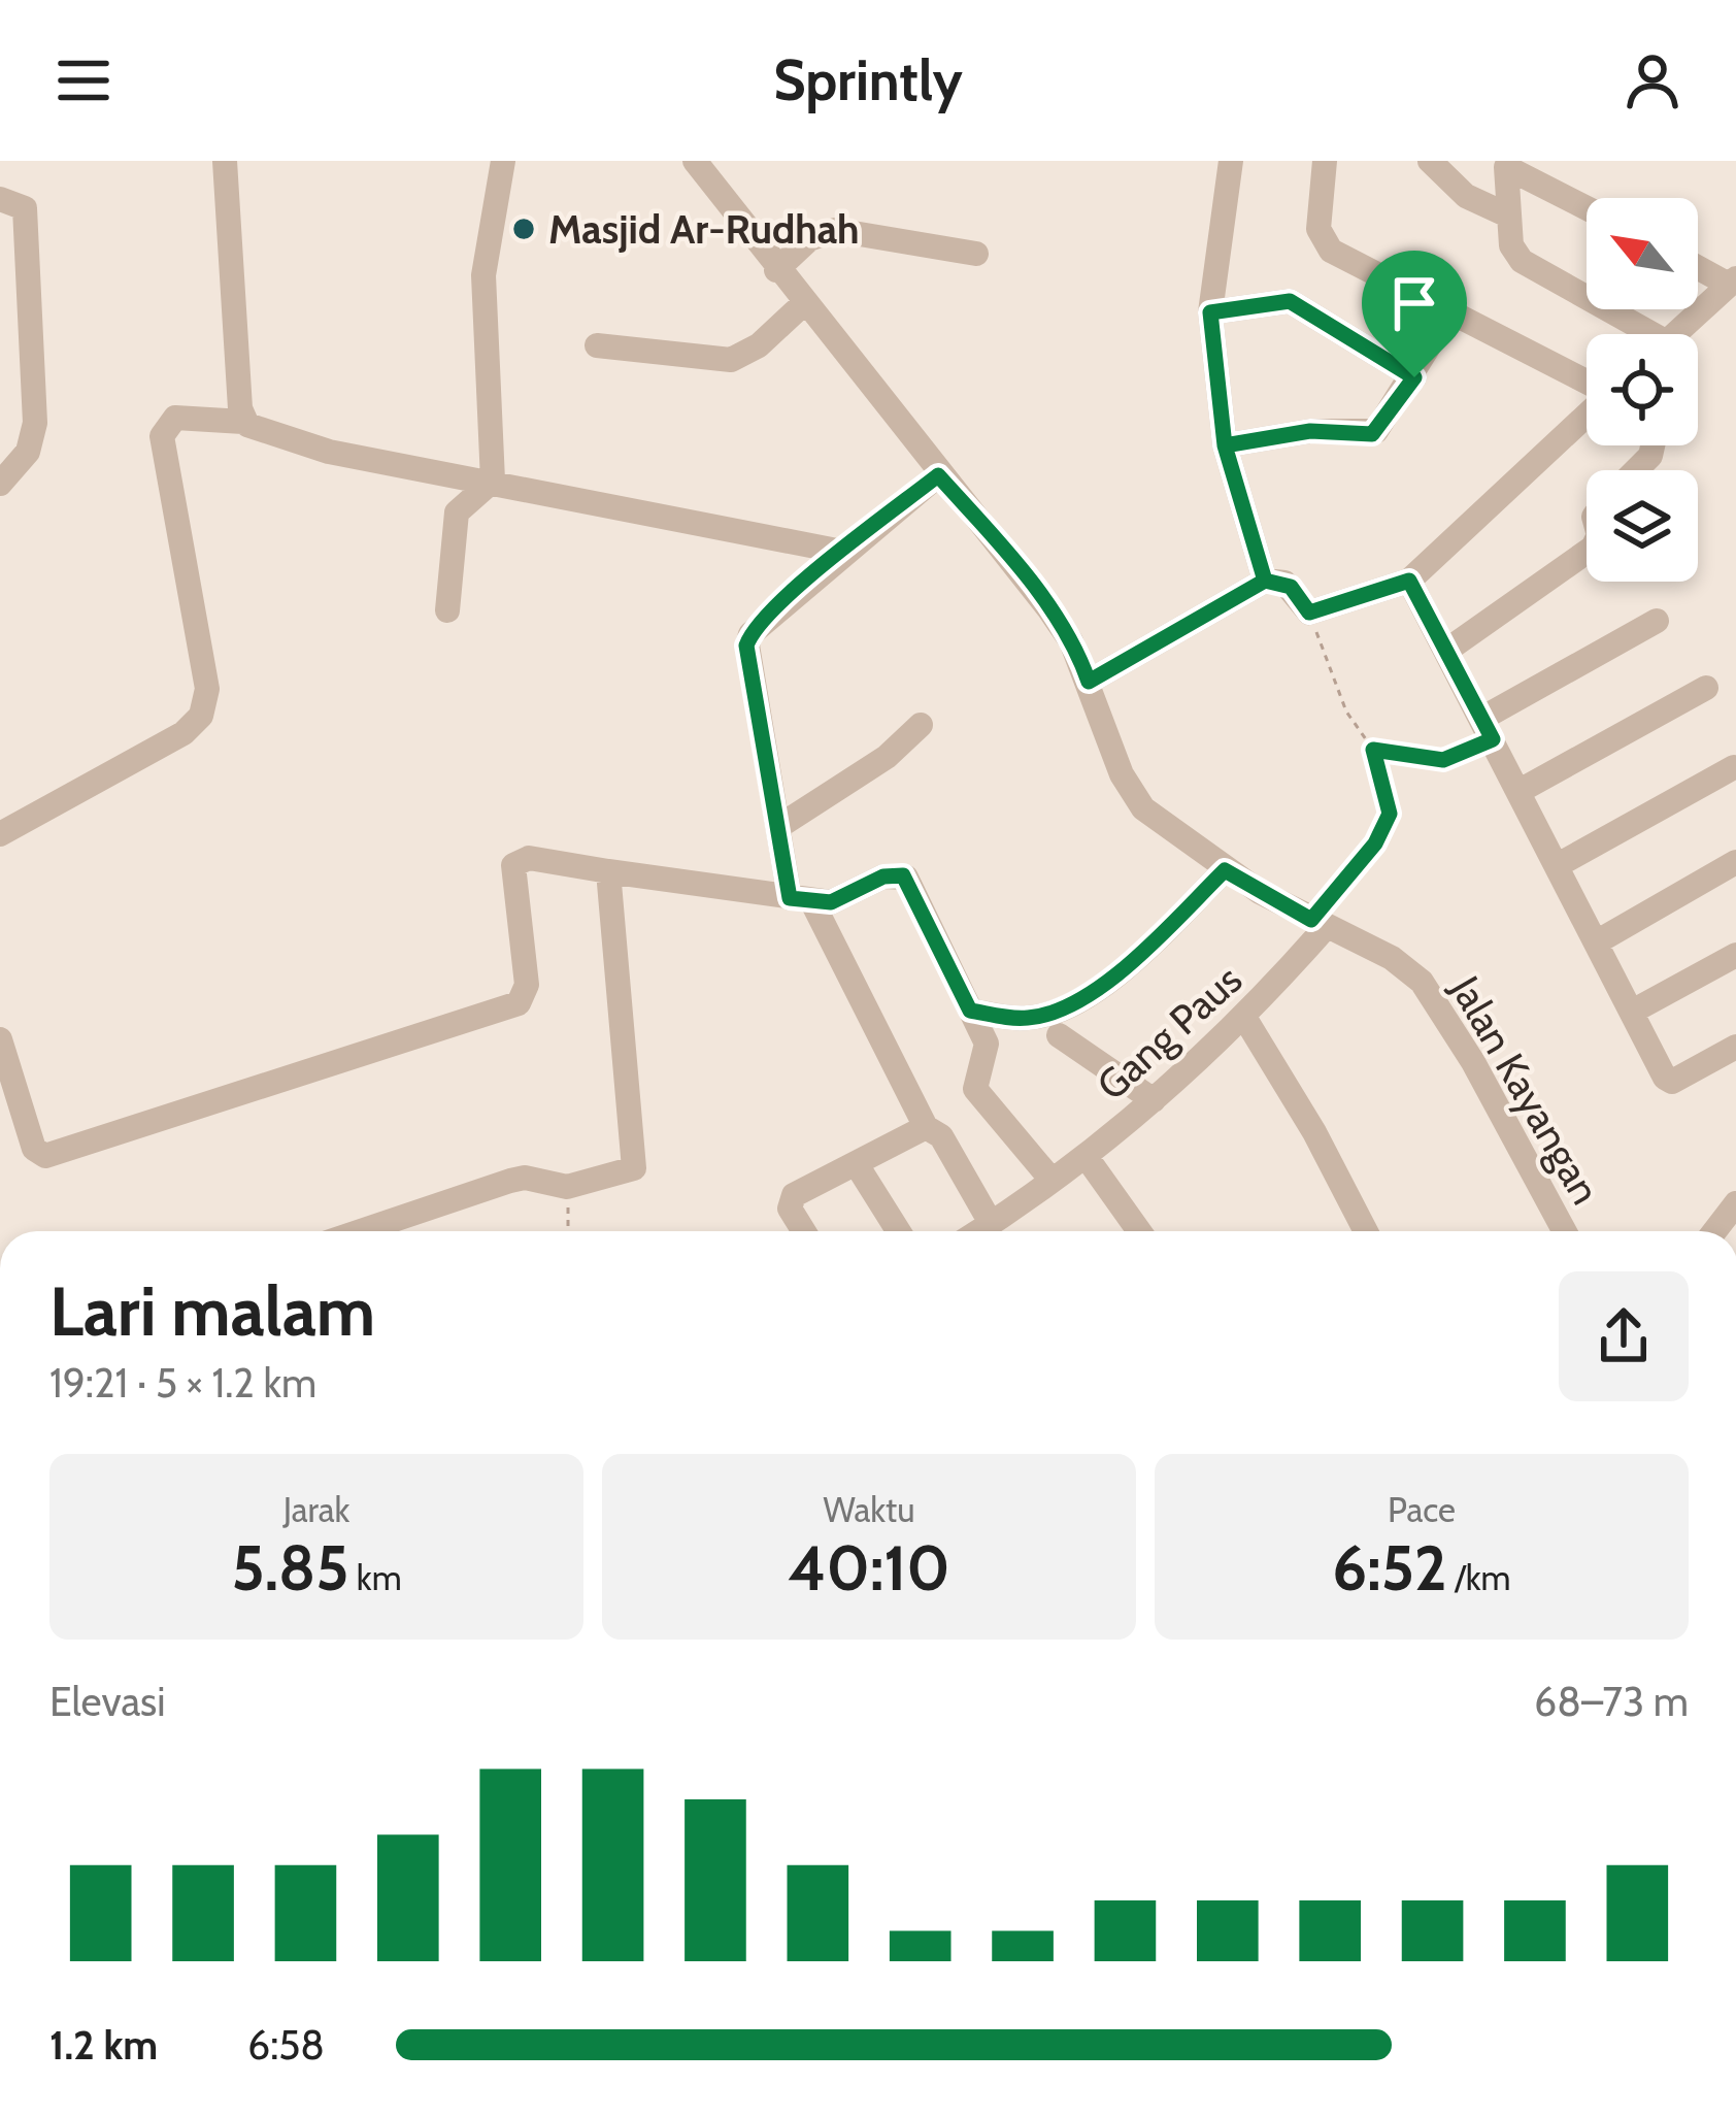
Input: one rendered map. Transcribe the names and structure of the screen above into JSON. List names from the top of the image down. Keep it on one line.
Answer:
{"streets":{"street":["Gang Paus","Jalan Kayangan"]},"crossings":[["Gang Paus","Jalan Kayangan"]],"places":["Masjid Ar-Rudhah"],"north":"top left","page":{"header":"Sprintly","heading":["Lari malam","19:21 · 5 × 1.2 km"],"stats":[["Jarak","5.85 km"],["Waktu","40:10"],["Pace","6:52 /km"]],"chart":["Elevasi","68–73 m"],"list":[{"name":"1.2 km","note":"6:58"}]}}
